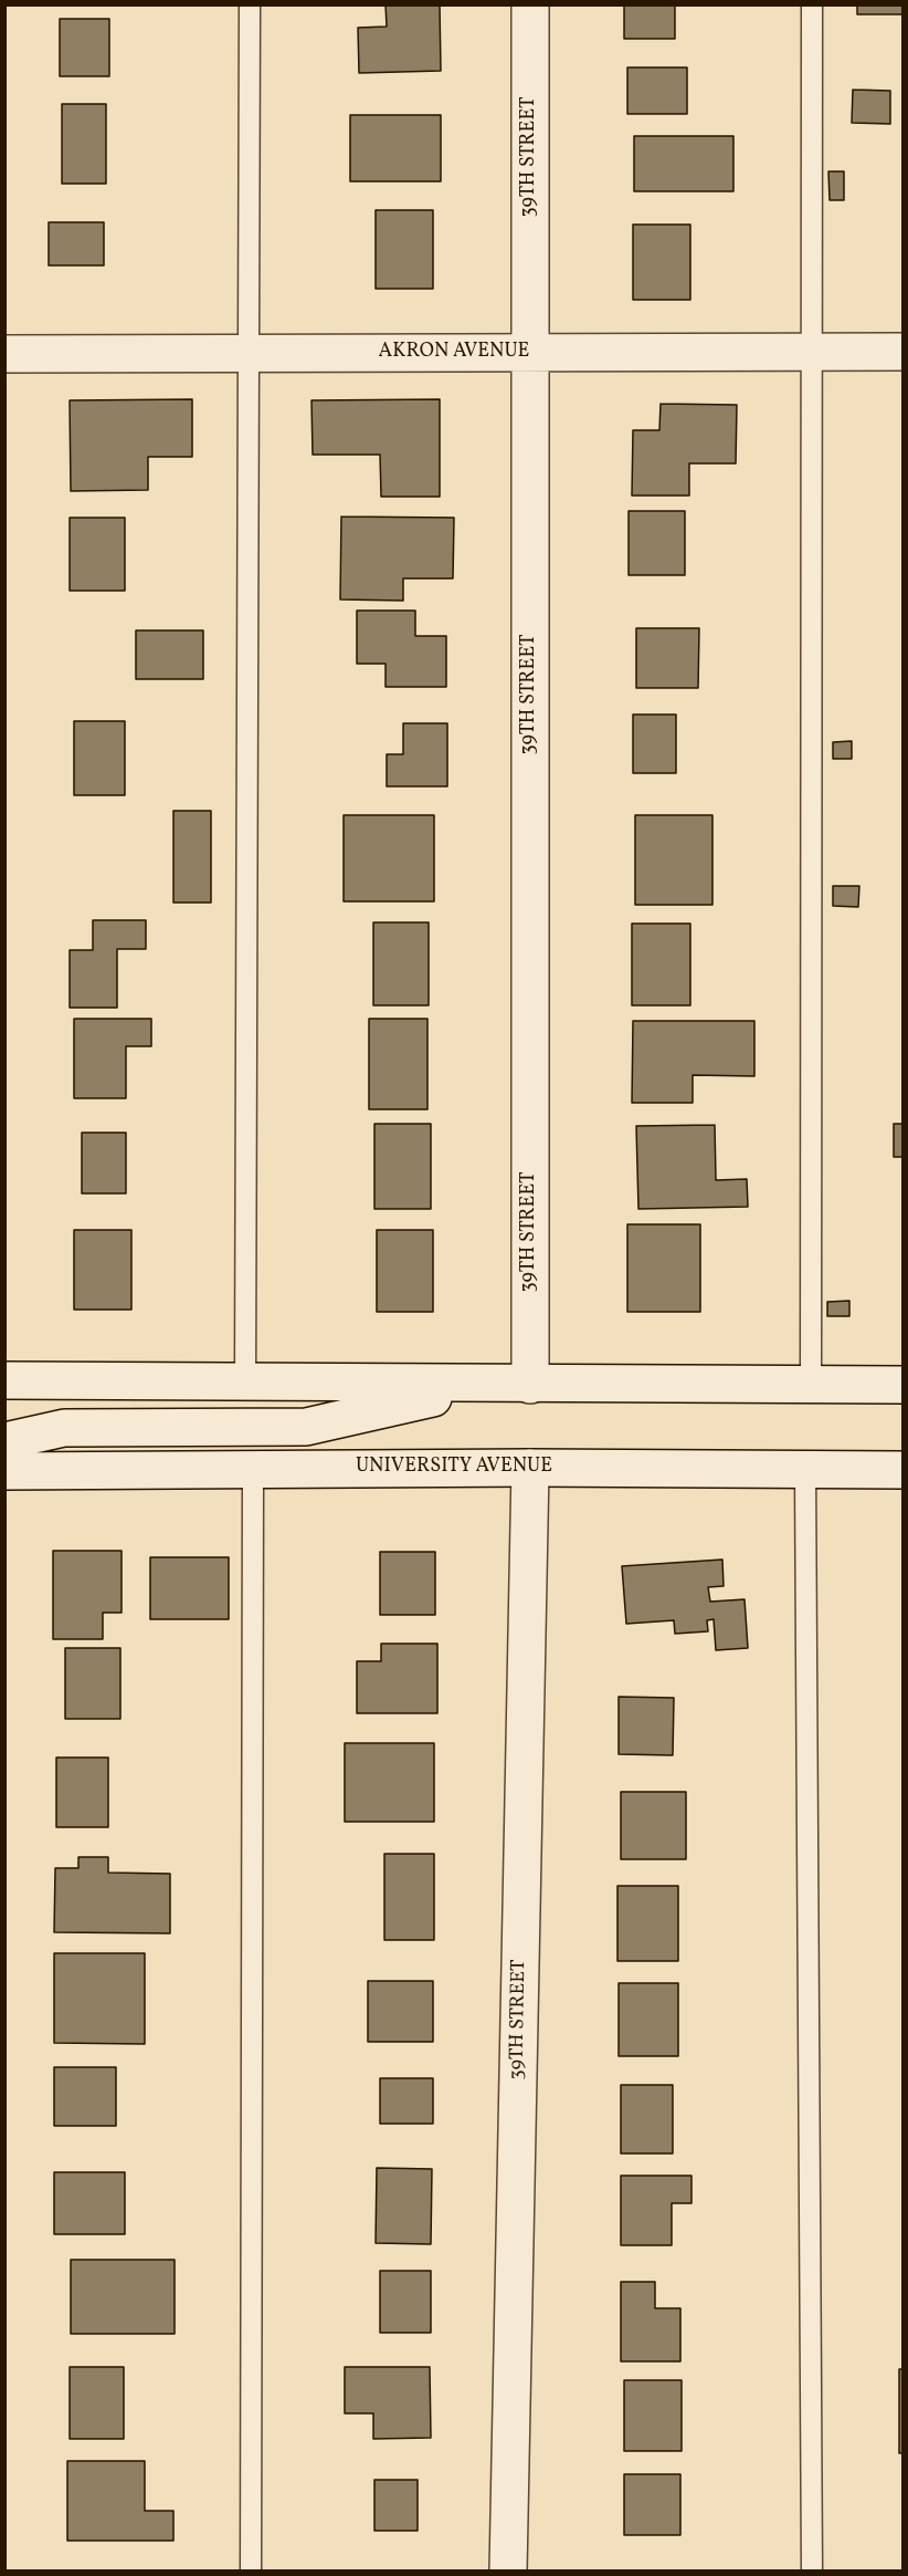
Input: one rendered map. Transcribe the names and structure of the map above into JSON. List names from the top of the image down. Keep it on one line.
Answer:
{"streets":{"street":["39TH STREET","AKRON AVENUE","UNIVERSITY AVENUE"]},"crossings":[["39TH STREET","AKRON AVENUE"],["39TH STREET","UNIVERSITY AVENUE"]]}
